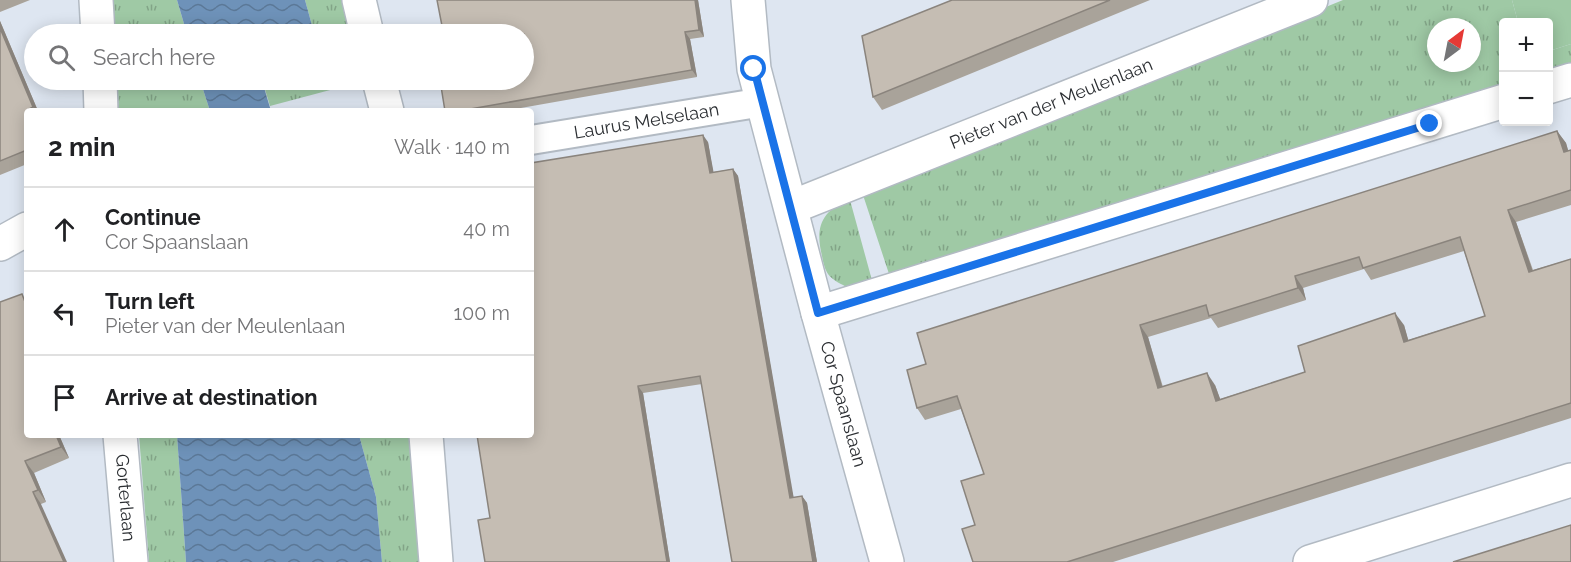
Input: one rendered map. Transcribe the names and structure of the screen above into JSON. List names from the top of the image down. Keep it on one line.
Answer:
{"streets":{"street":["Pieter van der Meulenlaan","Laurus Melselaan","Cor Spaanslaan","Gorterlaan"]},"crossings":[["Pieter van der Meulenlaan","Cor Spaanslaan"],["Laurus Melselaan","Cor Spaanslaan"]],"north":"top right","page":{"map_buttons":["+","−"],"search":"Search here","heading":["2 min","Walk · 140 m"],"list":[["Continue","Cor Spaanslaan","40 m"],["Turn left","Pieter van der Meulenlaan","100 m"],"Arrive at destination"]}}
